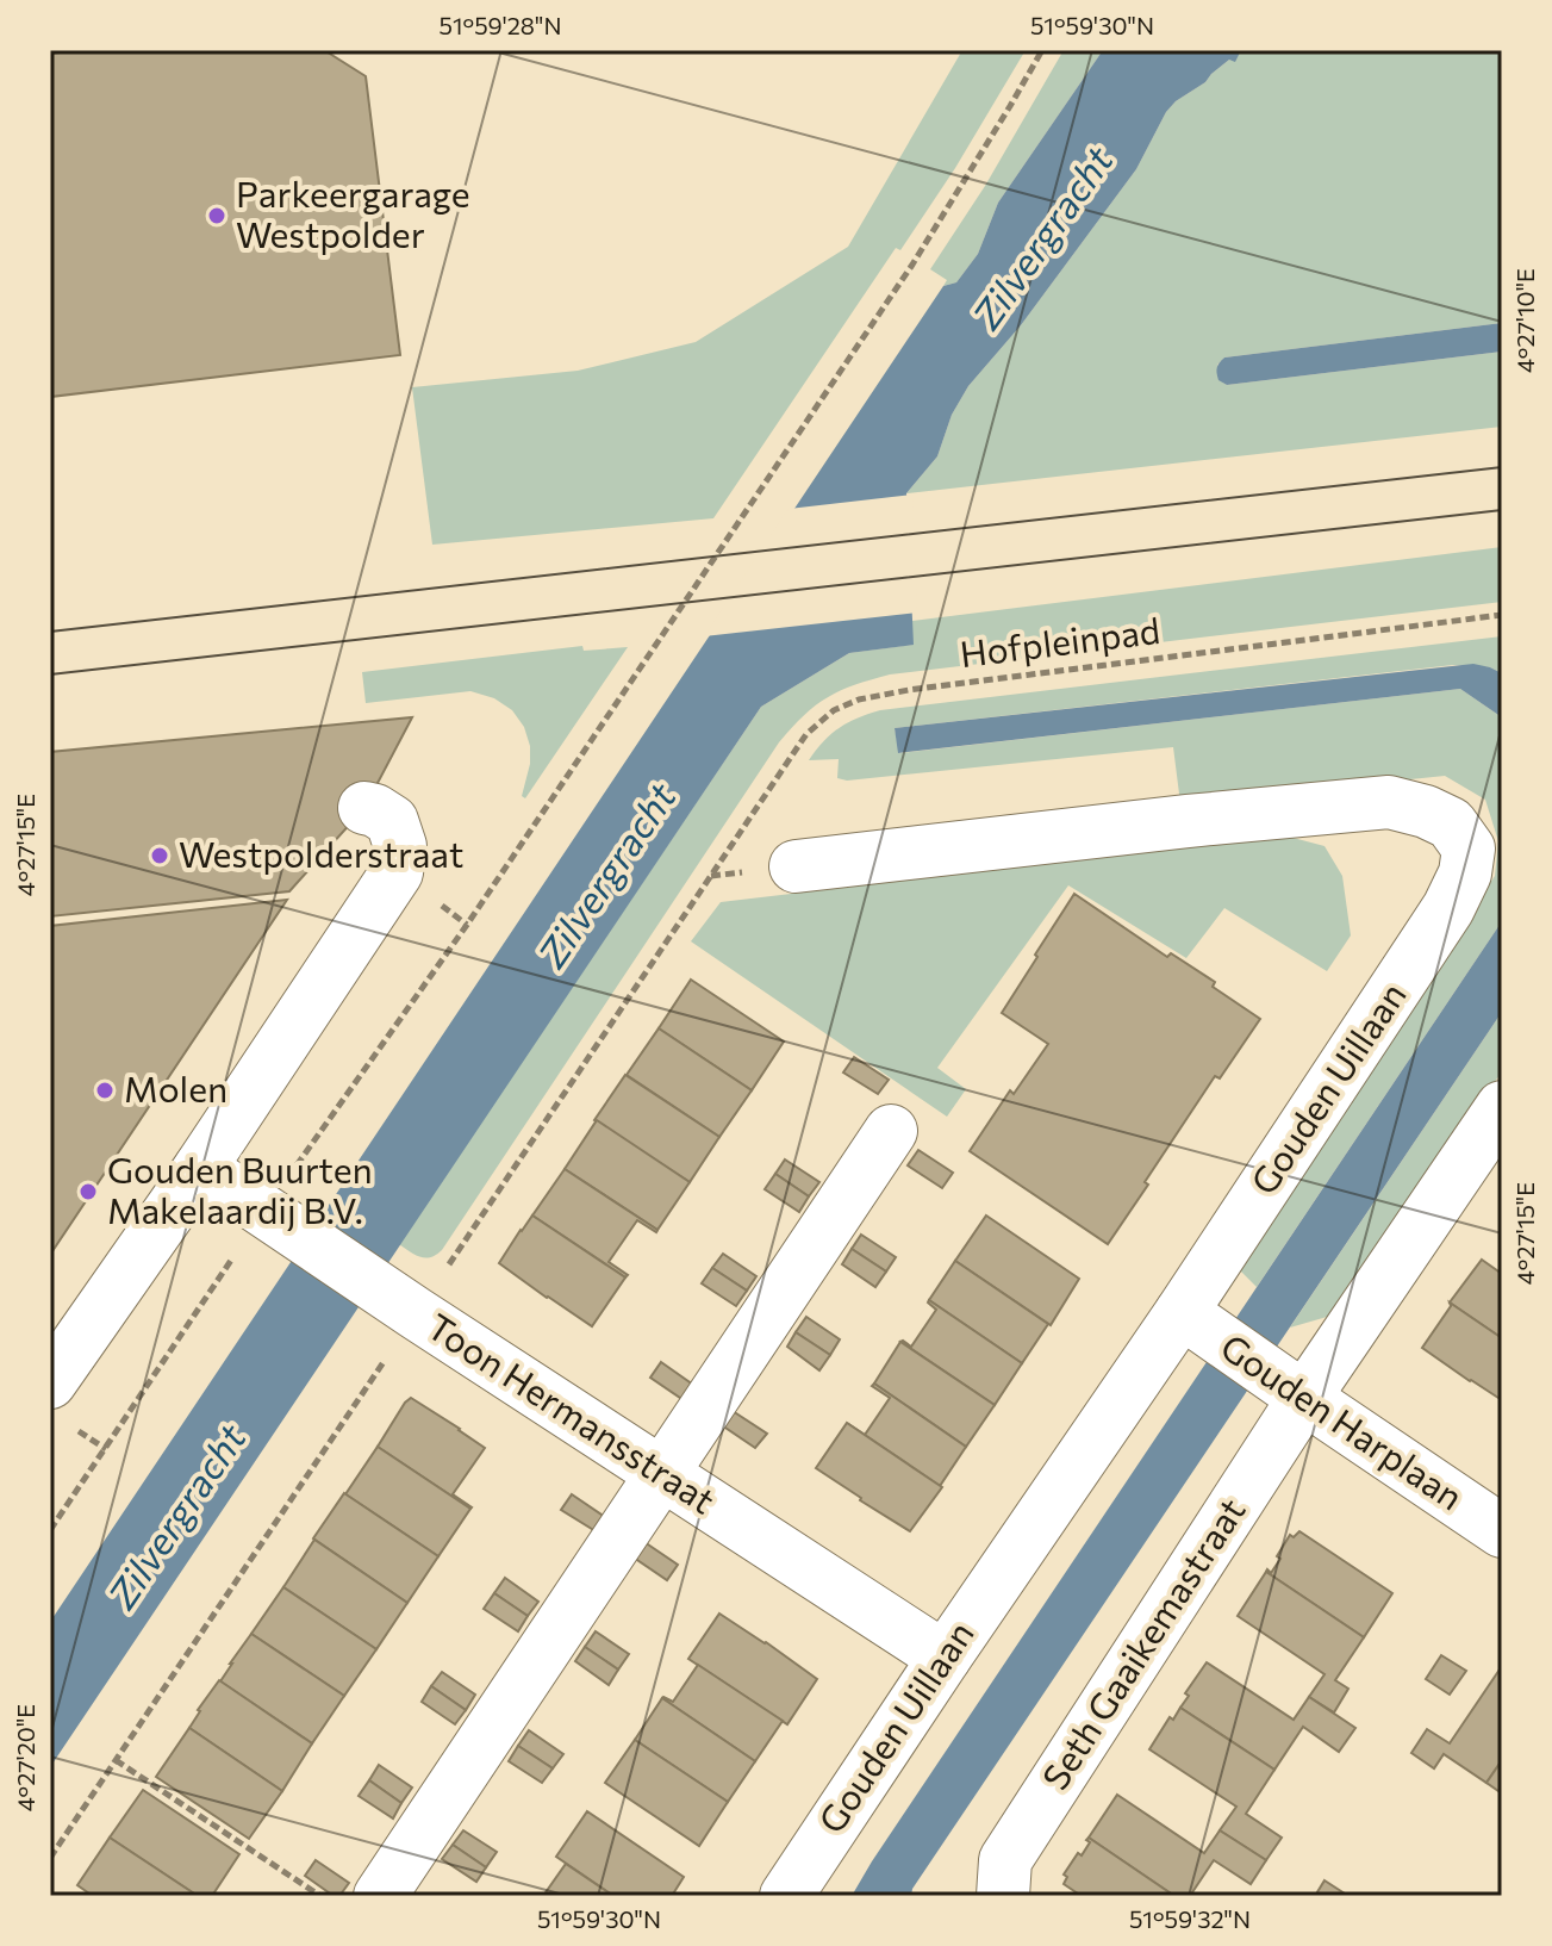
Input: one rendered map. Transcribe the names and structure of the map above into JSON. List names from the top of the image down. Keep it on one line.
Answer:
{"streets":{"street":["Gouden Uillaan","Toon Hermansstraat","Gouden Harplaan","Seth Gaaikemastraat"],"path":["Hofpleinpad"]},"crossings":[["Hofpleinpad","Toon Hermansstraat"],["Gouden Uillaan","Toon Hermansstraat"],["Gouden Uillaan","Gouden Harplaan"],["Gouden Harplaan","Seth Gaaikemastraat"]],"water":["Zilvergracht"],"places":["Parkeergarage Westpolder","Westpolderstraat","Molen","Gouden Buurten Makelaardij B.V."],"coordinates":["51°59'28\"N","51°59'30\"N","4°27'10\"E","4°27'15\"E","4°27'20\"E","51°59'32\"N"]}
